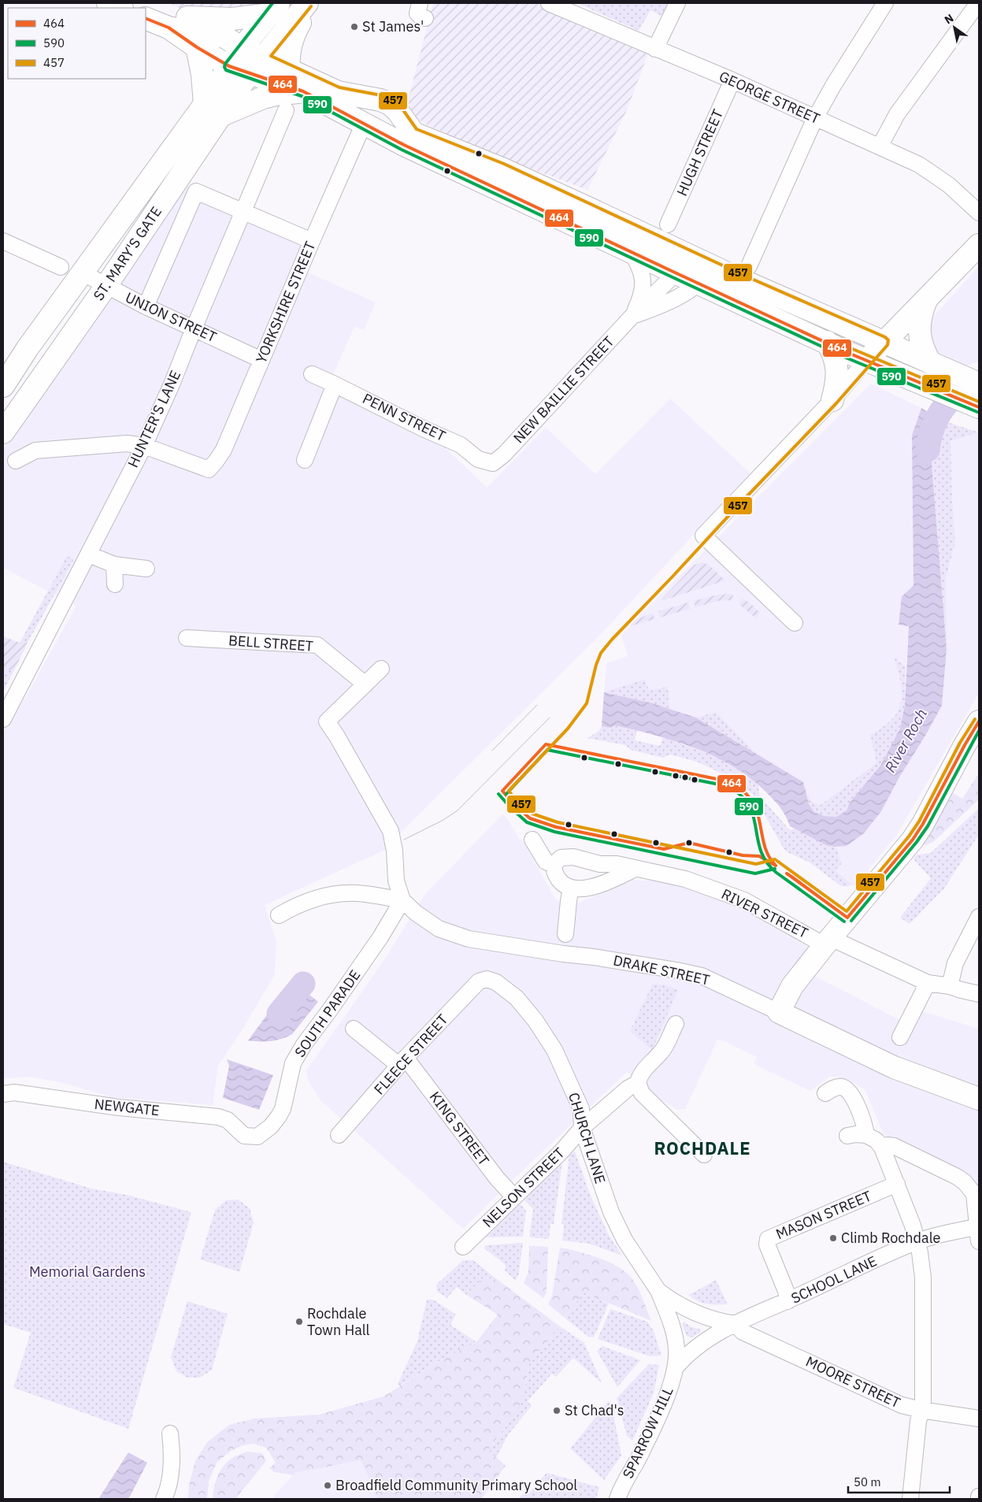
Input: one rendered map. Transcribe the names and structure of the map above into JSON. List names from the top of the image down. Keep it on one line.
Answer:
{"streets":{"main road":["ST. MARY'S GATE","DRAKE STREET"],"street":["GEORGE STREET","HUGH STREET","YORKSHIRE STREET","UNION STREET","NEW BAILLIE STREET","PENN STREET","HUNTER'S LANE","BELL STREET","RIVER STREET","SOUTH PARADE","FLEECE STREET","NEWGATE","KING STREET","CHURCH LANE","NELSON STREET","MASON STREET","SCHOOL LANE","MOORE STREET","SPARROW HILL"]},"crossings":[["GEORGE STREET","HUGH STREET"],["ST. MARY'S GATE","UNION STREET"],["YORKSHIRE STREET","UNION STREET"],["YORKSHIRE STREET","HUNTER'S LANE"],["UNION STREET","HUNTER'S LANE"],["NEW BAILLIE STREET","PENN STREET"],["DRAKE STREET","SOUTH PARADE"],["SOUTH PARADE","NEWGATE"],["FLEECE STREET","KING STREET"],["FLEECE STREET","CHURCH LANE"],["KING STREET","NELSON STREET"],["CHURCH LANE","NELSON STREET"],["CHURCH LANE","SCHOOL LANE"],["CHURCH LANE","MOORE STREET"],["CHURCH LANE","SPARROW HILL"],["MASON STREET","SCHOOL LANE"],["SCHOOL LANE","MOORE STREET"],["SCHOOL LANE","SPARROW HILL"]],"districts":["ROCHDALE"],"water":["River Roch"],"parks":["Memorial Gardens"],"places":["St James'","Climb Rochdale","Rochdale Town Hall","St Chad's","Broadfield Community Primary School"],"lines":["transit line 590","transit line 457","transit line 464"],"legend":["464","590","457"],"scale_bar":"50 m","north":"top left"}
